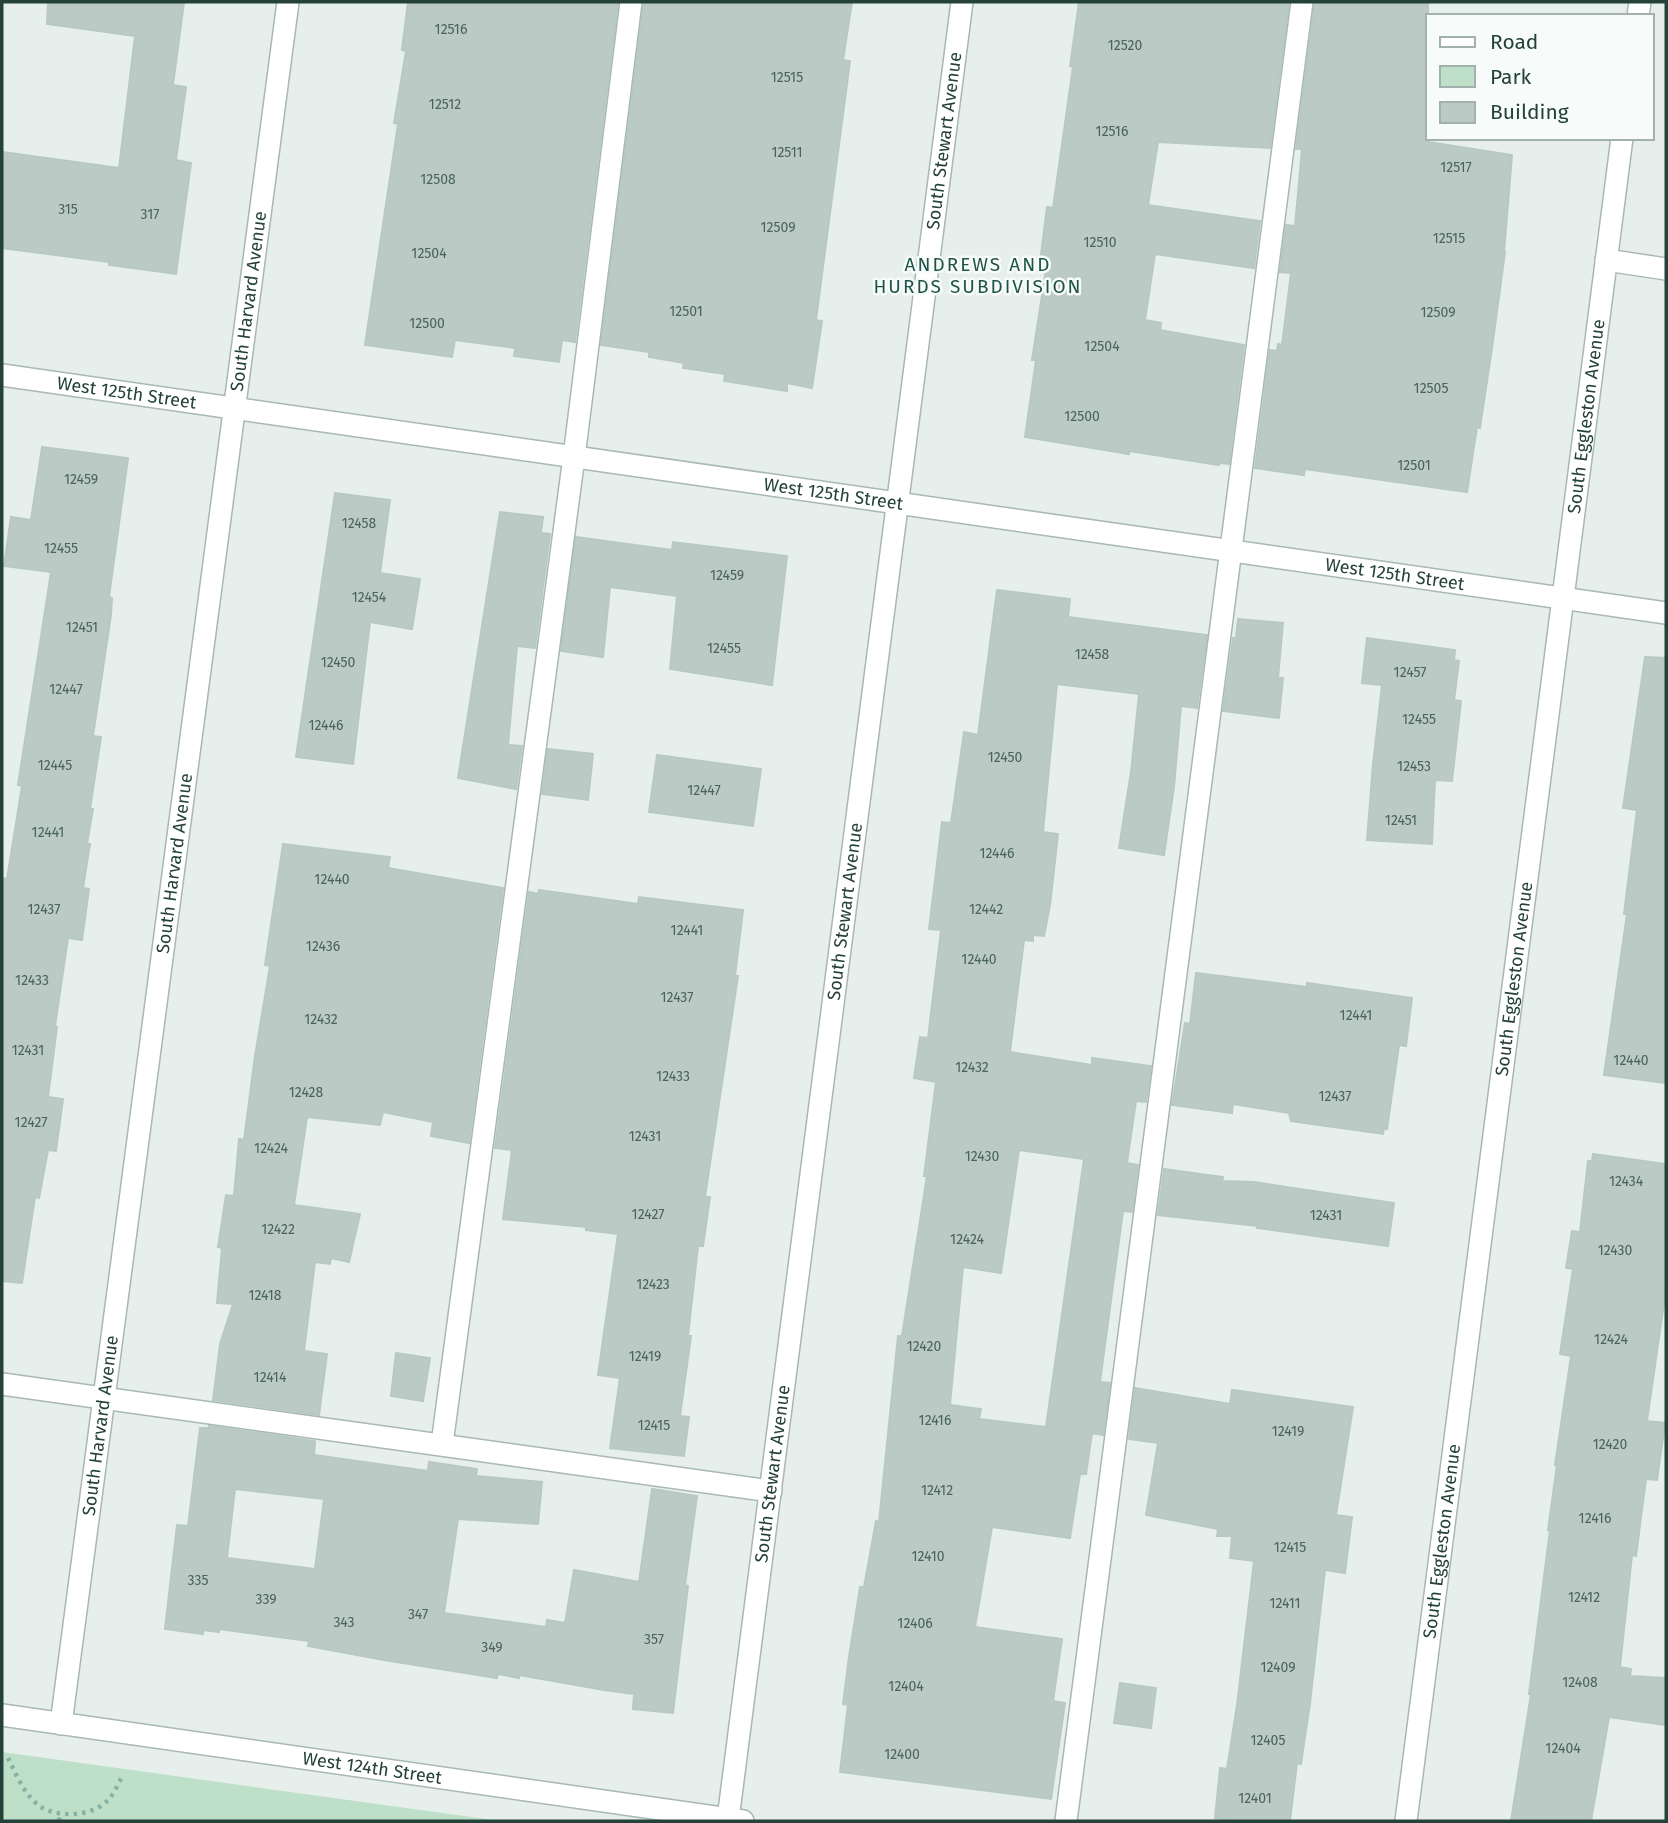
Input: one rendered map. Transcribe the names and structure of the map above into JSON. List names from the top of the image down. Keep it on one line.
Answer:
{"streets":{"street":["South Stewart Avenue","South Harvard Avenue","West 125th Street","South Eggleston Avenue","West 124th Street"]},"crossings":[["South Stewart Avenue","West 125th Street"],["South Stewart Avenue","West 124th Street"],["South Harvard Avenue","West 125th Street"],["South Harvard Avenue","West 124th Street"],["West 125th Street","South Eggleston Avenue"]],"districts":["ANDREWS AND HURDS SUBDIVISION"],"house_numbers":["12516","12520","12515","12512","12516","12511","12517","12508","315","317","12509","12515","12510","12504","12501","12509","12500","12504","12505","12500","12501","12459","12458","12455","12459","12454","12451","12455","12458","12450","12457","12447","12455","12446","12450","12445","12453","12447","12451","12441","12446","12440","12437","12442","12441","12436","12440","12433","12437","12441","12432","12431","12440","12432","12433","12428","12437","12427","12431","12424","12430","12434","12427","12431","12422","12424","12430","12423","12418","12424","12420","12419","12414","12416","12415","12419","12420","12412","12416","12415","12410","335","12412","339","12411","347","343","12406","357","349","12409","12408","12404","12405","12404","12400","12401"],"legend":["Road","Park","Building"]}
